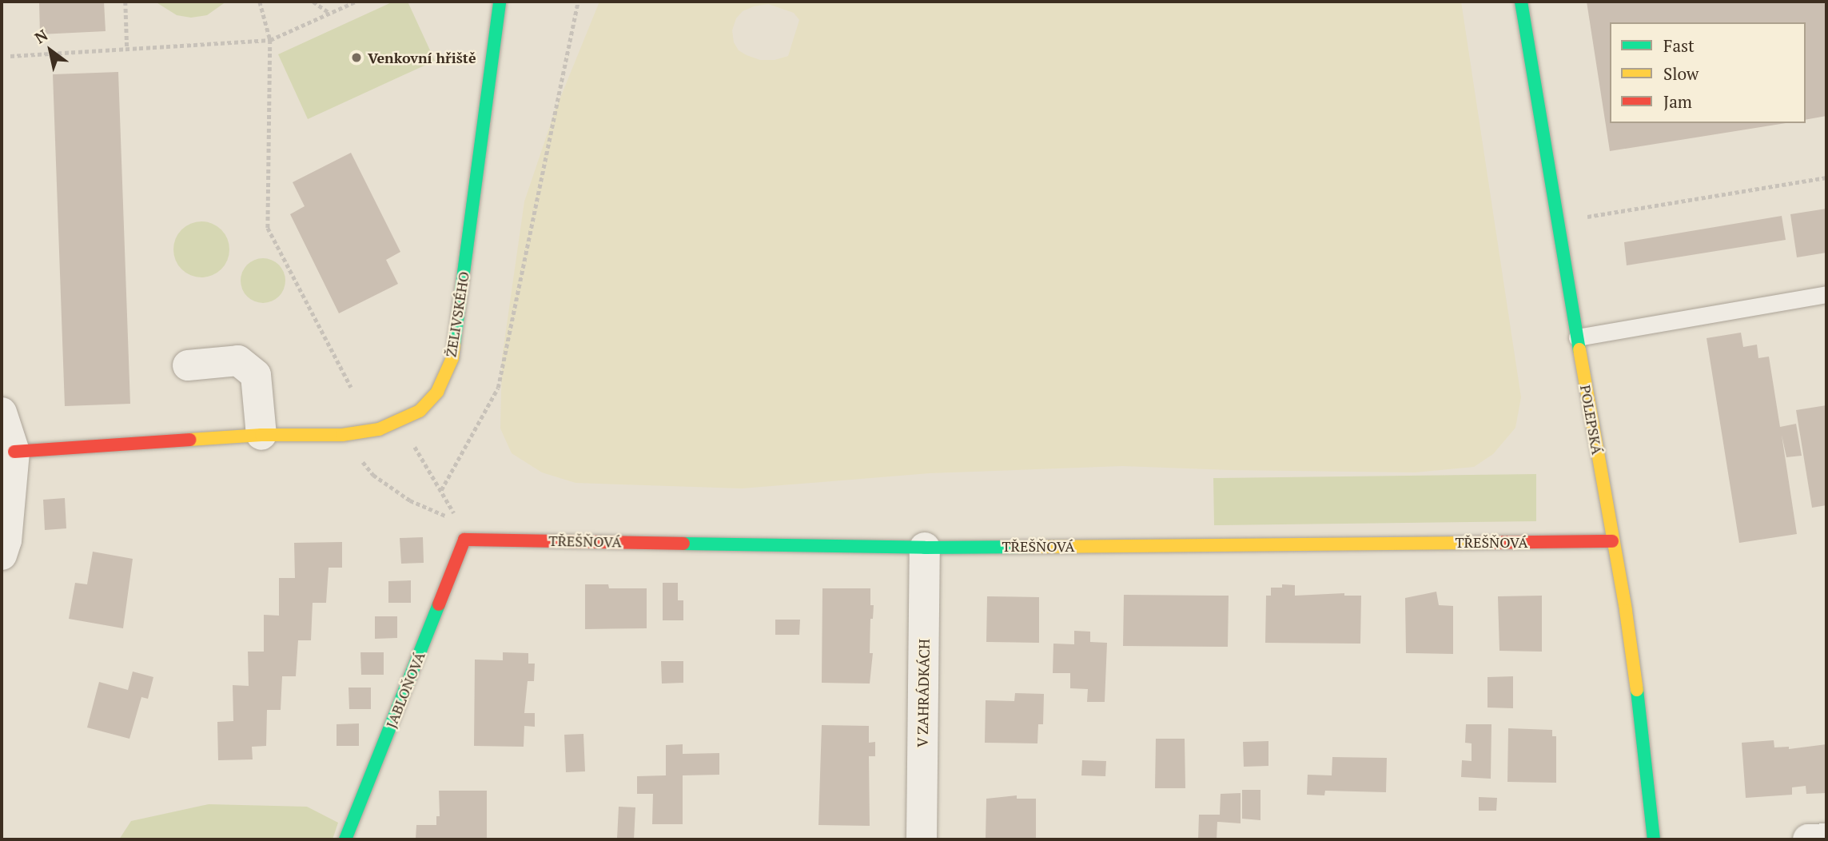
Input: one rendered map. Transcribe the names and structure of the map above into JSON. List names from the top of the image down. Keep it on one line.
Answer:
{"streets":{"street":["ŽELIVSKÉHO","POLEPSKÁ","TŘEŠŇOVÁ","JABLOŇOVÁ","V ZAHRÁDKÁCH"]},"crossings":[["POLEPSKÁ","TŘEŠŇOVÁ"],["TŘEŠŇOVÁ","JABLOŇOVÁ"],["TŘEŠŇOVÁ","V ZAHRÁDKÁCH"]],"places":["Venkovní hřiště"],"legend":["Fast","Slow","Jam"],"north":"top left"}
